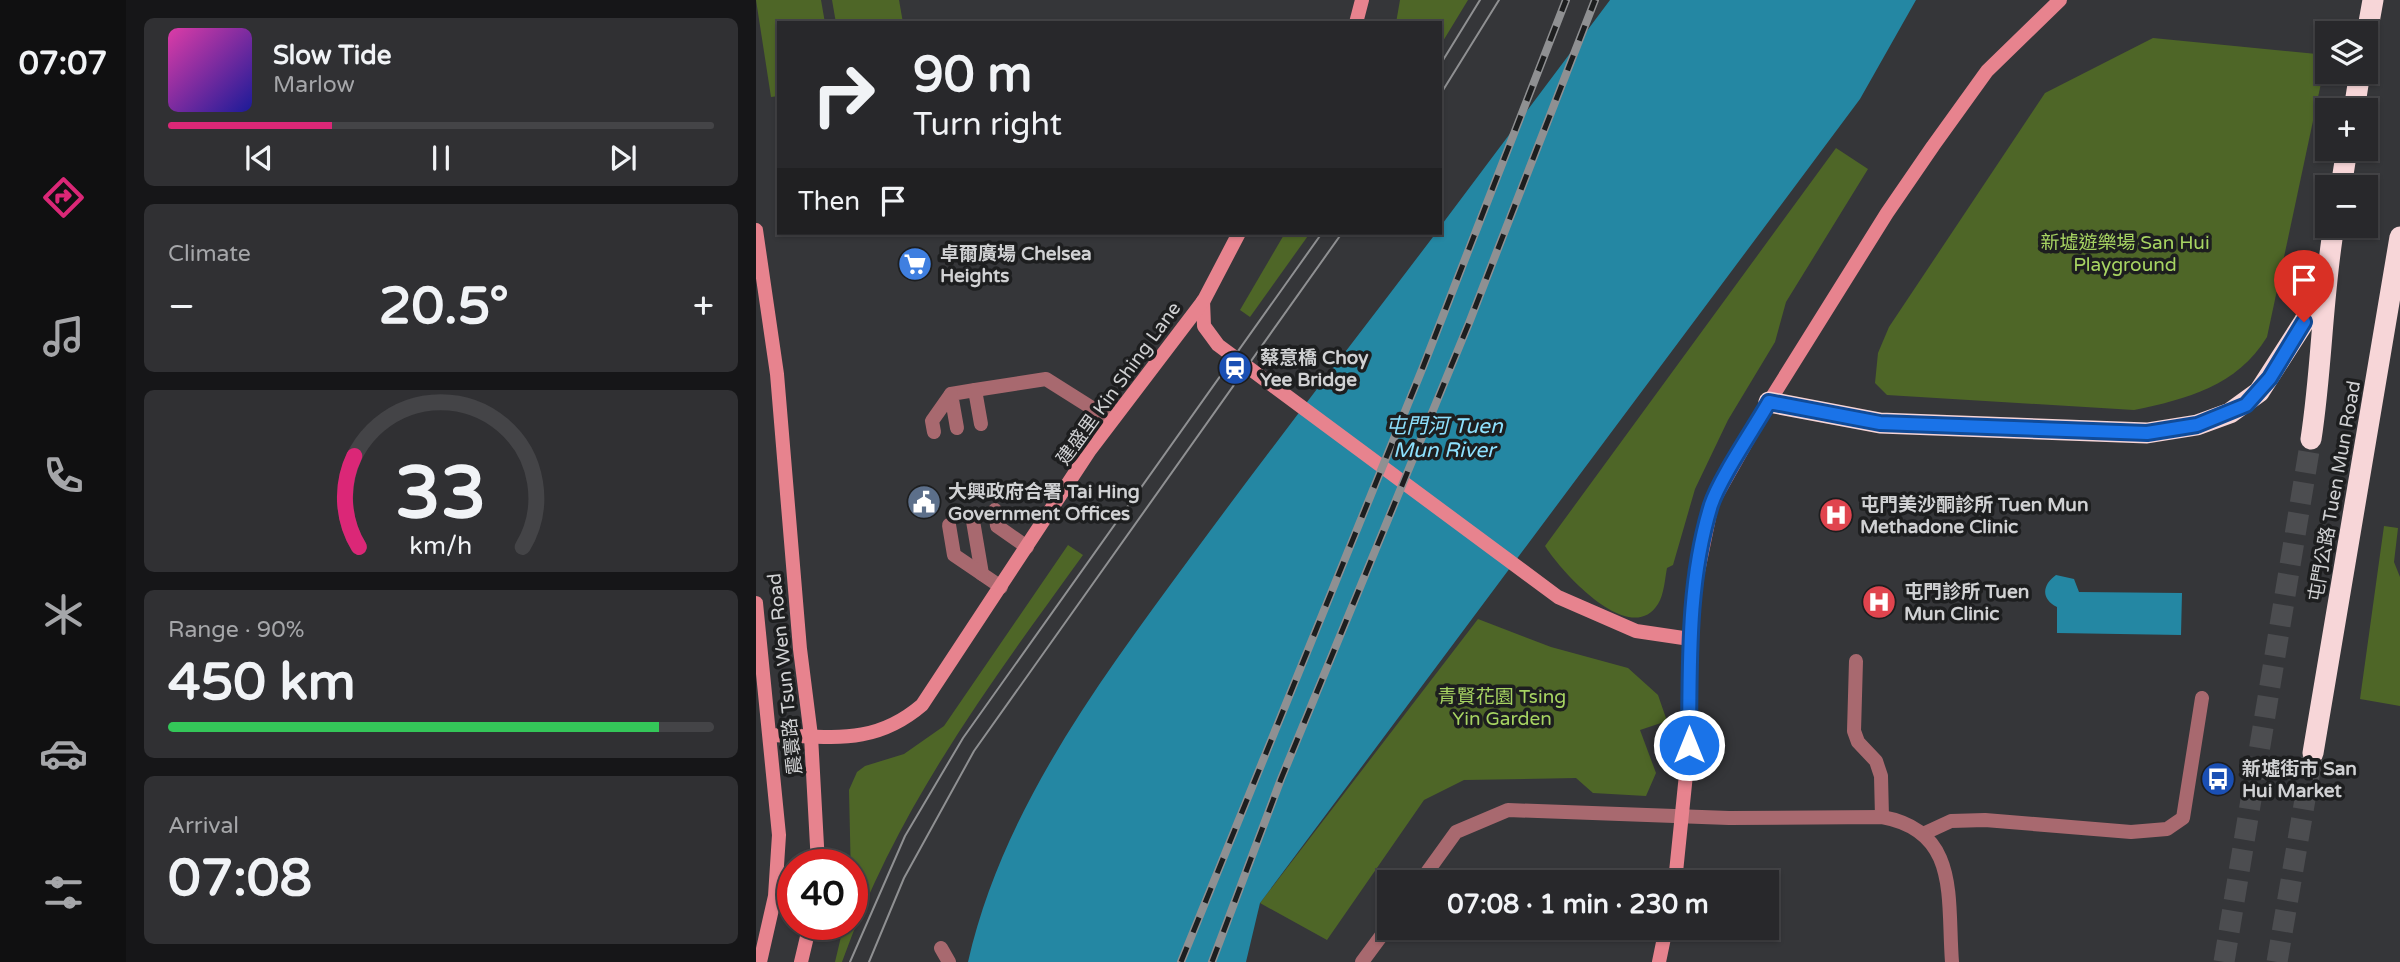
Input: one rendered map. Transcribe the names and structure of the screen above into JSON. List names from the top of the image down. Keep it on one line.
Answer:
{"streets":{"highway":["屯門公路 Tuen Mun Road"],"street":["建盛里 Kin Shing Lane","震寰路 Tsun Wen Road"]},"crossings":[["建盛里 Kin Shing Lane","震寰路 Tsun Wen Road"]],"water":["屯門河 Tuen Mun River"],"parks":["新墟遊樂場 San Hui Playground","青賢花園 Tsing Yin Garden"],"places":{"supermarket":["卓爾廣場 Chelsea Heights"],"station":["蔡意橋 Choy Yee Bridge"],"public building":["大興政府合署 Tai Hing Government Offices"],"hospital":["屯門美沙酮診所 Tuen Mun Methadone Clinic","屯門診所 Tuen Mun Clinic"],"bus stop":["新墟街市 San Hui Market"]},"page":{"tabs":"07:07","map_buttons":["+","−"],"turn":["90 m","Turn right"],"song":["Slow Tide","Marlow"],"then":"Then","tile":["Climate",["Range · 90%","450 km"],["Arrival","07:08"]],"heat":["−","20.5°","+"],"limit":"40","trip":"07:08 · 1 min · 230 m","gauge":["33","km/h"]}}
